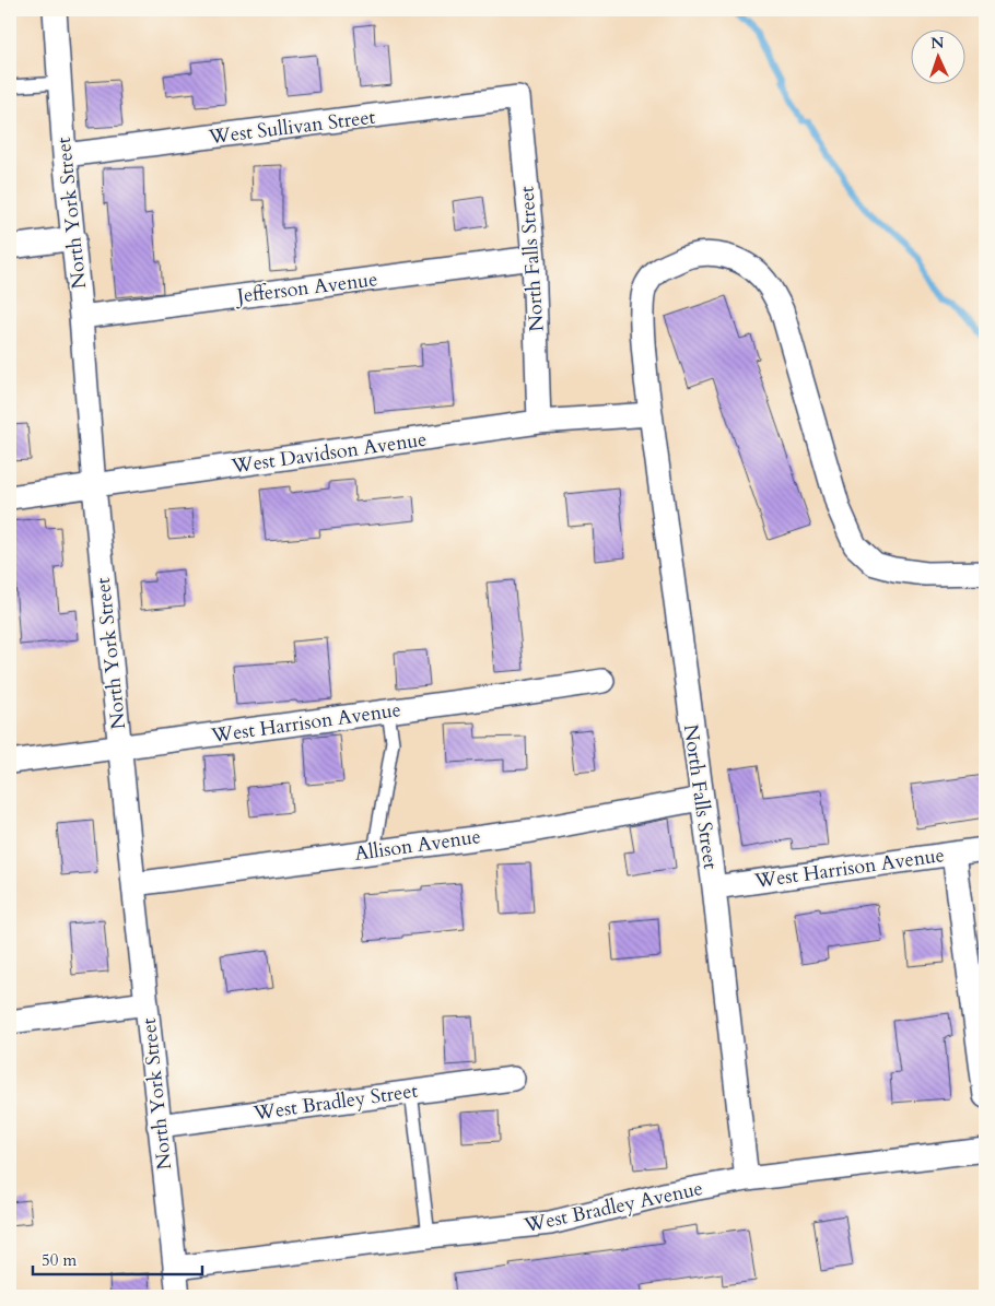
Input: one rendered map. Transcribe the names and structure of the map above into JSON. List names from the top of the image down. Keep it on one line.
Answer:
{"streets":{"street":["West Sullivan Street","North York Street","North Falls Street","Jefferson Avenue","West Davidson Avenue","West Harrison Avenue","Allison Avenue","West Bradley Street","West Bradley Avenue"]},"crossings":[["West Sullivan Street","North York Street"],["West Sullivan Street","North Falls Street"],["North York Street","Jefferson Avenue"],["North York Street","West Davidson Avenue"],["North York Street","West Harrison Avenue"],["North York Street","Allison Avenue"],["North York Street","West Bradley Street"],["North York Street","West Bradley Avenue"],["North Falls Street","Jefferson Avenue"],["North Falls Street","West Davidson Avenue"],["North Falls Street","West Harrison Avenue"],["North Falls Street","Allison Avenue"],["North Falls Street","West Bradley Avenue"]],"scale_bar":"50 m","north":"top"}
